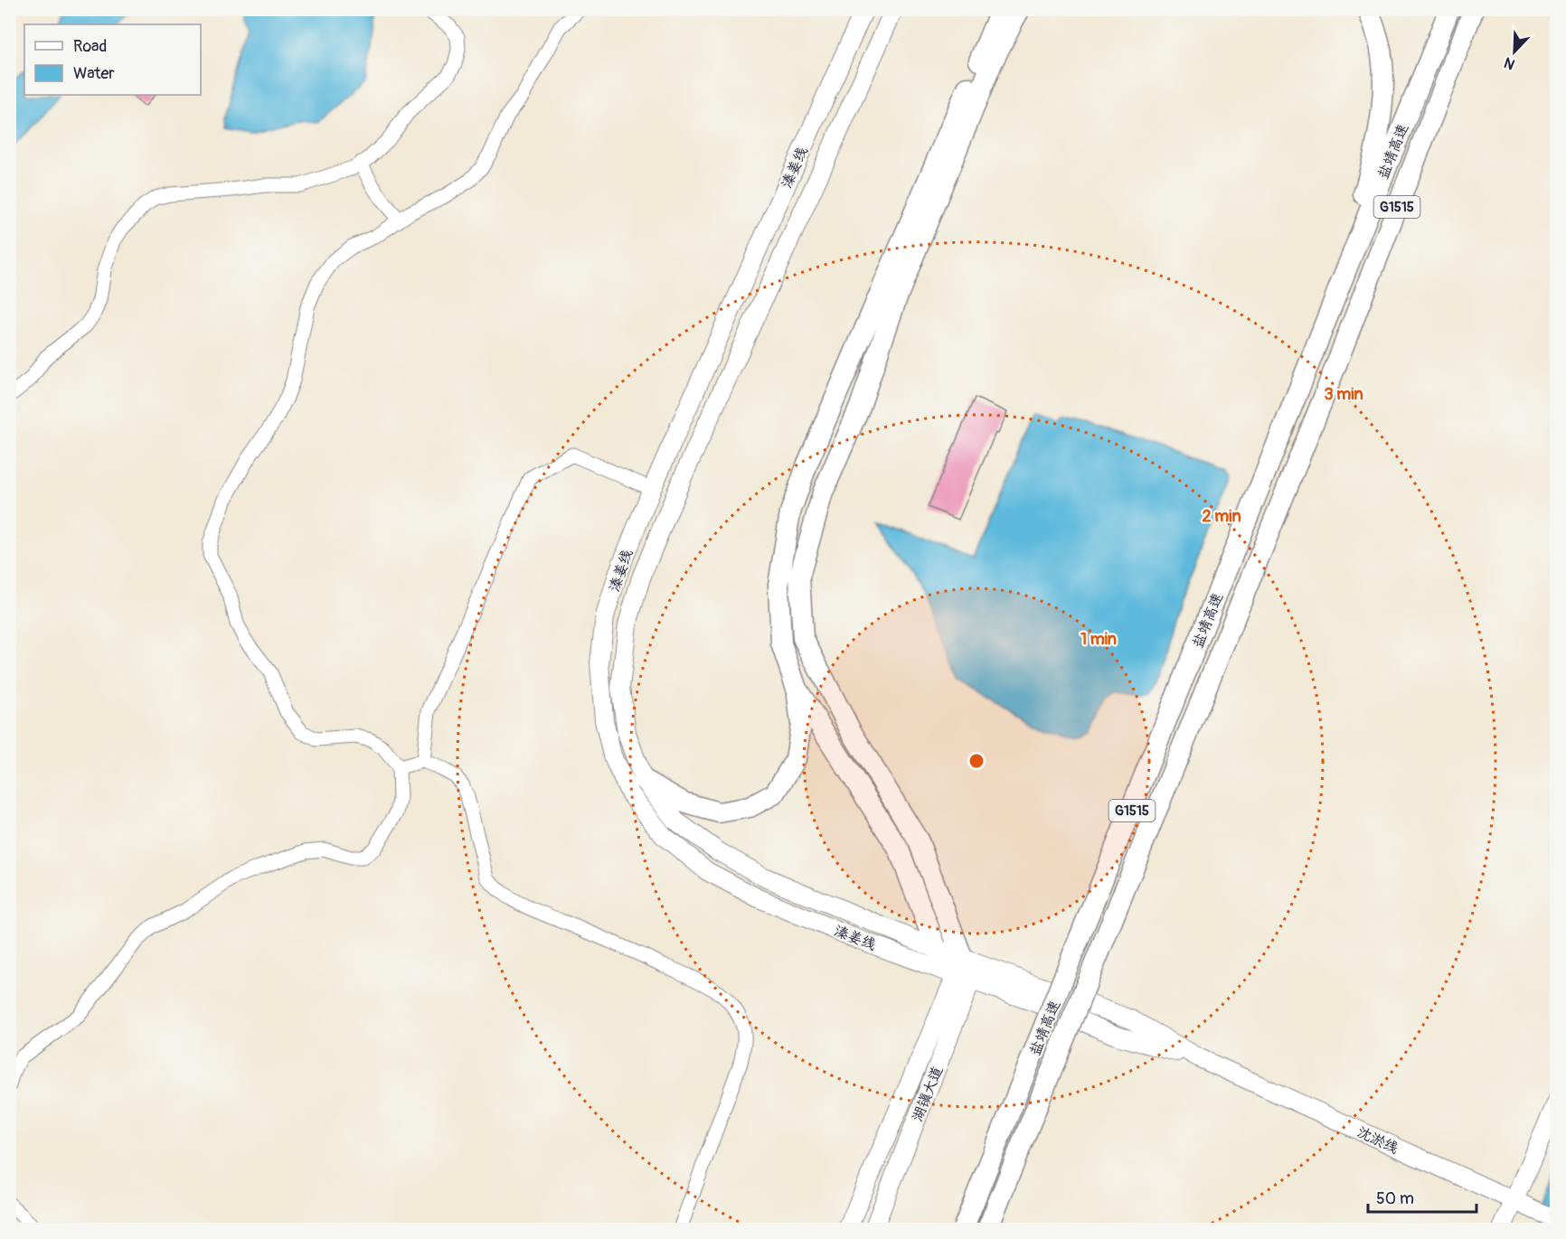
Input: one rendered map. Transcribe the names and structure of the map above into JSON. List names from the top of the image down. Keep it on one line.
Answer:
{"streets":{"highway":["盐靖高速","G1515"],"main road":["溱姜线","湖镇大道","沈淤线"]},"crossings":[["溱姜线","湖镇大道"],["溱姜线","沈淤线"],["湖镇大道","沈淤线"]],"legend":["Road","Water"],"scale_bar":"50 m","north":"bottom left","rings":["3 min","2 min","1 min"]}
